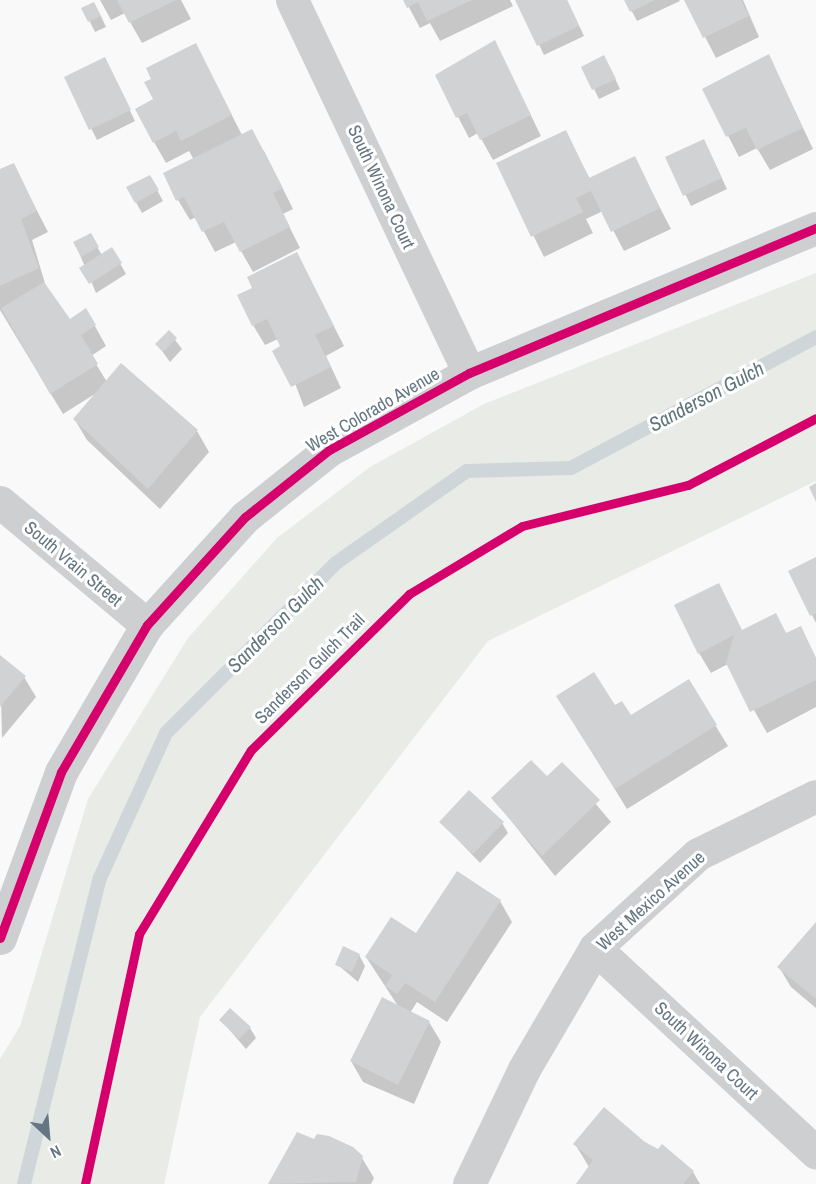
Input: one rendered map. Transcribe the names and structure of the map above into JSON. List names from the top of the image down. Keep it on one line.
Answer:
{"streets":{"street":["South Winona Court","West Colorado Avenue","South Vrain Street","West Mexico Avenue"],"cycle path":["Sanderson Gulch Trail"]},"crossings":[["South Winona Court","West Colorado Avenue"],["South Winona Court","West Mexico Avenue"],["West Colorado Avenue","South Vrain Street"]],"water":["Sanderson Gulch"],"north":"bottom right"}
